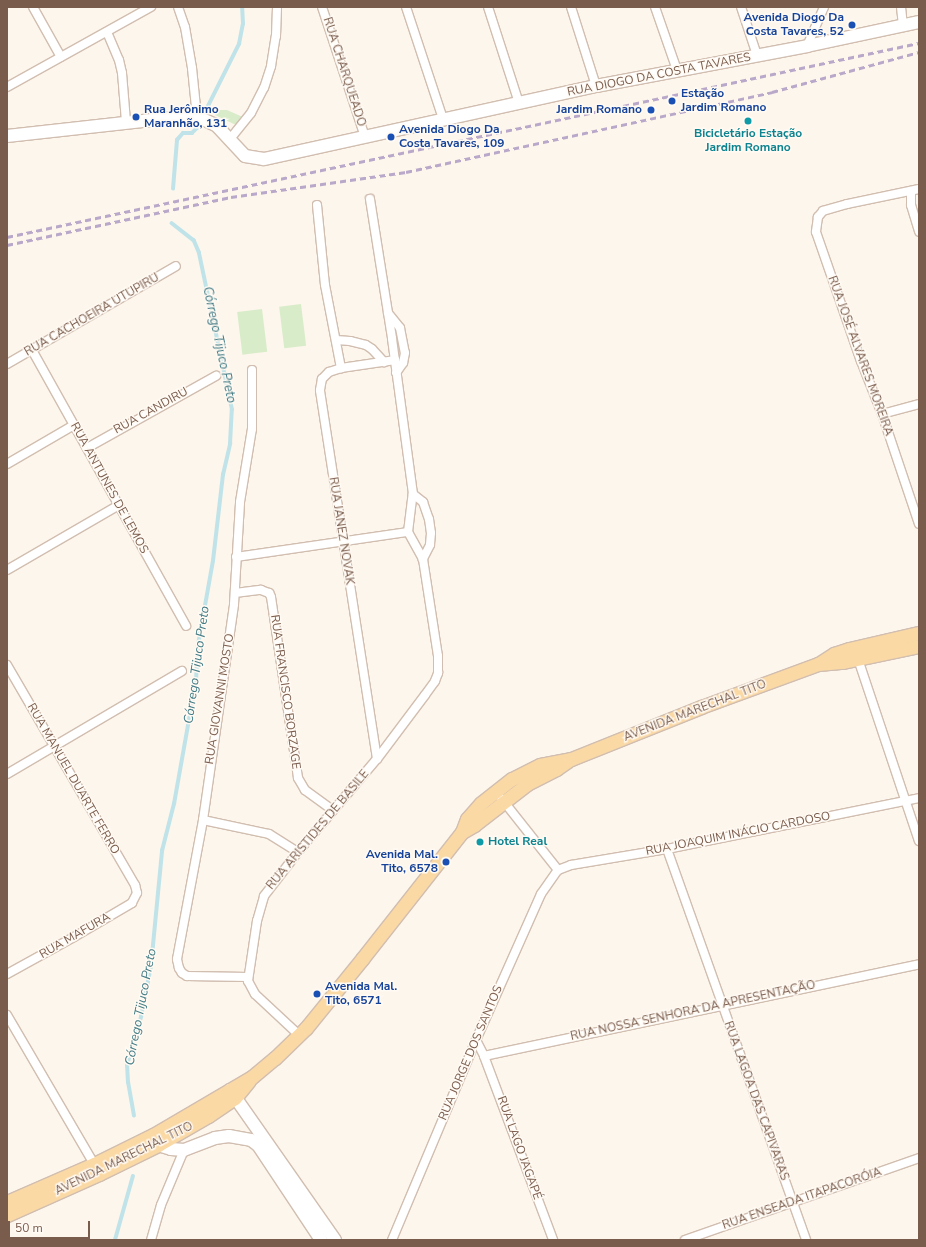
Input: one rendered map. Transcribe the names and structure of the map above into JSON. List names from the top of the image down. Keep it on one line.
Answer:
{"streets":{"main road":["AVENIDA MARECHAL TITO"],"street":["RUA CHARQUEADO","RUA DIOGO DA COSTA TAVARES","RUA CACHOEIRA UTUPIRU","RUA JOSÉ ALVARES MOREIRA","RUA CANDIRU","RUA ANTUNES DE LEMOS","RUA JANEZ NOVAK","RUA FRANCISCO BORZAGE","RUA GIOVANNI MOSTO","RUA MANUEL DUARTE FERRO","RUA ARISTIDES DE BASILE","RUA JOAQUIM INÁCIO CARDOSO","RUA MAFURA","RUA NOSSA SENHORA DA APRESENTAÇÃO","RUA JORGE DOS SANTOS","RUA LAGOA DAS CAPIVARAS","RUA LAGO JAGAPÉ","RUA ENSEADA ITAPACORÓIA"]},"crossings":[["RUA CHARQUEADO","RUA DIOGO DA COSTA TAVARES"],["RUA CACHOEIRA UTUPIRU","RUA ANTUNES DE LEMOS"],["RUA CANDIRU","RUA ANTUNES DE LEMOS"],["RUA JANEZ NOVAK","RUA ARISTIDES DE BASILE"],["RUA FRANCISCO BORZAGE","RUA GIOVANNI MOSTO"],["RUA FRANCISCO BORZAGE","RUA ARISTIDES DE BASILE"],["RUA GIOVANNI MOSTO","RUA ARISTIDES DE BASILE"],["RUA MANUEL DUARTE FERRO","RUA MAFURA"],["RUA JOAQUIM INÁCIO CARDOSO","RUA JORGE DOS SANTOS"],["RUA JOAQUIM INÁCIO CARDOSO","RUA LAGOA DAS CAPIVARAS"],["RUA NOSSA SENHORA DA APRESENTAÇÃO","RUA LAGOA DAS CAPIVARAS"],["RUA NOSSA SENHORA DA APRESENTAÇÃO","RUA LAGO JAGAPÉ"],["RUA LAGOA DAS CAPIVARAS","RUA ENSEADA ITAPACORÓIA"]],"water":["Córrego Tijuco Preto"],"places":["Avenida Diogo Da Costa Tavares, 52","Estação Jardim Romano","Jardim Romano","Rua Jerônimo Maranhão, 131","Bicicletário Estação Jardim Romano","Avenida Diogo Da Costa Tavares, 109","Hotel Real","Avenida Mal. Tito, 6578","Avenida Mal. Tito, 6571"],"scale_bar":"50 m"}
